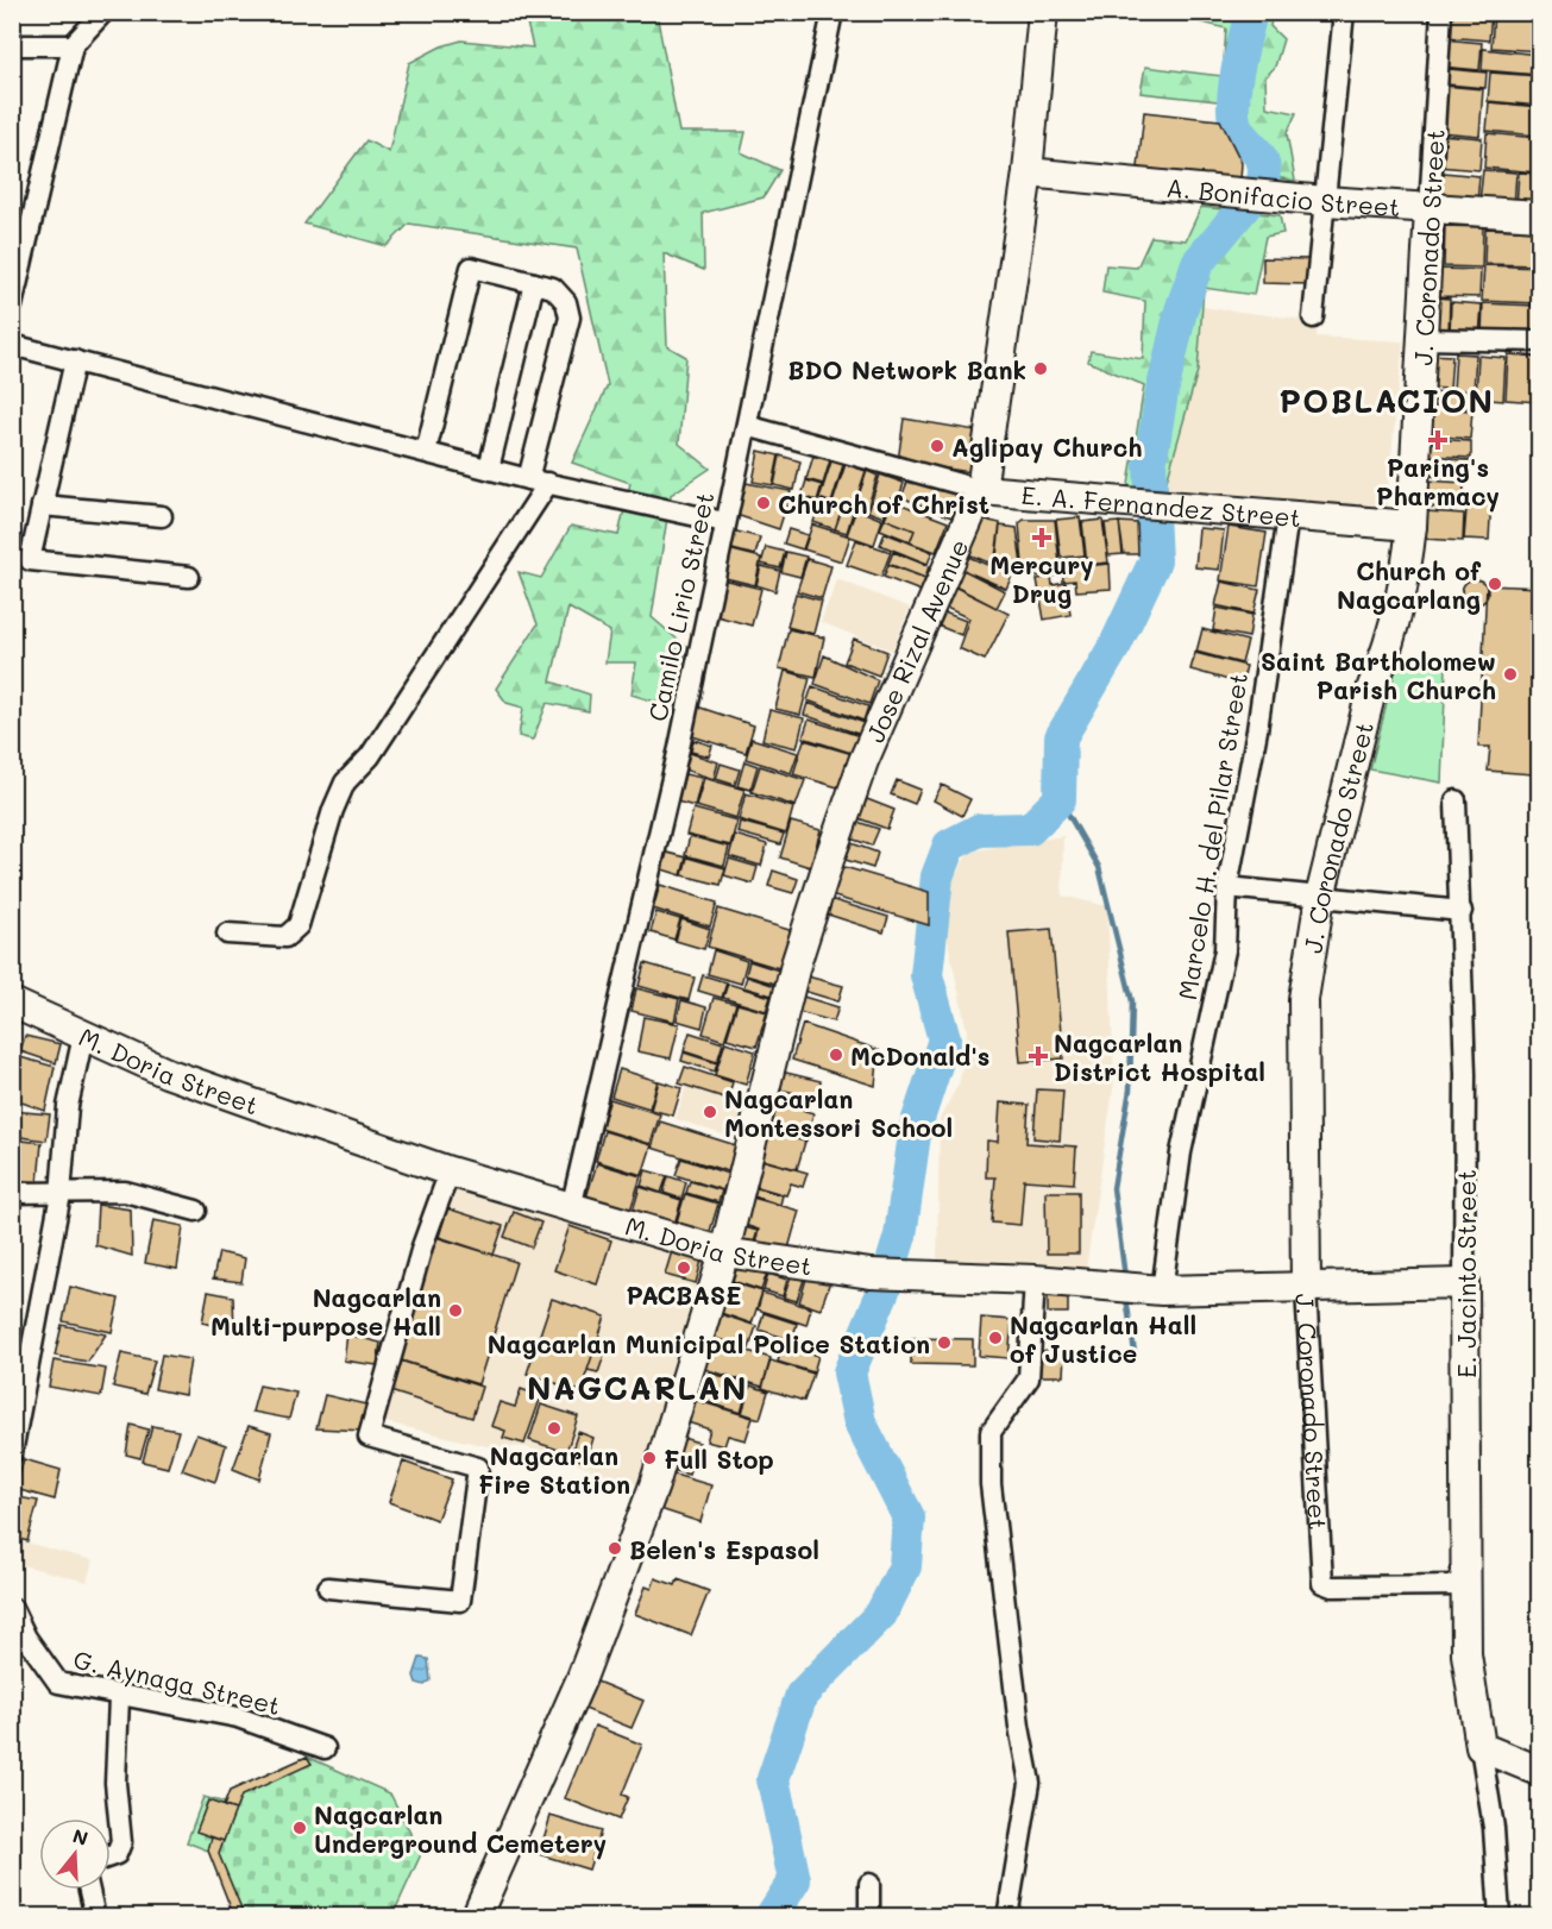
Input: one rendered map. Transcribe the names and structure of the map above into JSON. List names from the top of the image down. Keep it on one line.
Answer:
{"streets":{"main road":["A. Bonifacio Street","J. Coronado Street","E. A. Fernandez Street","Jose Rizal Avenue","M. Doria Street","E. Jacinto Street"],"street":["Camilo Lirio Street","Marcelo H. del Pilar Street","G. Aynaga Street"]},"crossings":[["A. Bonifacio Street","J. Coronado Street"],["A. Bonifacio Street","Jose Rizal Avenue"],["J. Coronado Street","E. A. Fernandez Street"],["J. Coronado Street","M. Doria Street"],["J. Coronado Street","E. Jacinto Street"],["E. A. Fernandez Street","Camilo Lirio Street"],["E. A. Fernandez Street","Jose Rizal Avenue"],["E. A. Fernandez Street","Marcelo H. del Pilar Street"],["Camilo Lirio Street","M. Doria Street"],["Jose Rizal Avenue","M. Doria Street"],["Marcelo H. del Pilar Street","M. Doria Street"],["M. Doria Street","E. Jacinto Street"]],"districts":["POBLACION","NAGCARLAN"],"places":{"other":["BDO Network Bank","Aglipay Church","Church of Christ","Church of Nagcarlang","Saint Bartholomew Parish Church","McDonald's","Nagcarlan Montessori School","PACBASE","Nagcarlan Multi-purpose Hall","Nagcarlan Hall of Justice","Nagcarlan Municipal Police Station","Nagcarlan Fire Station","Full Stop","Belen's Espasol","Nagcarlan Underground Cemetery"],"health":["Paring's Pharmacy","Mercury Drug","Nagcarlan District Hospital"]},"north":"top"}
